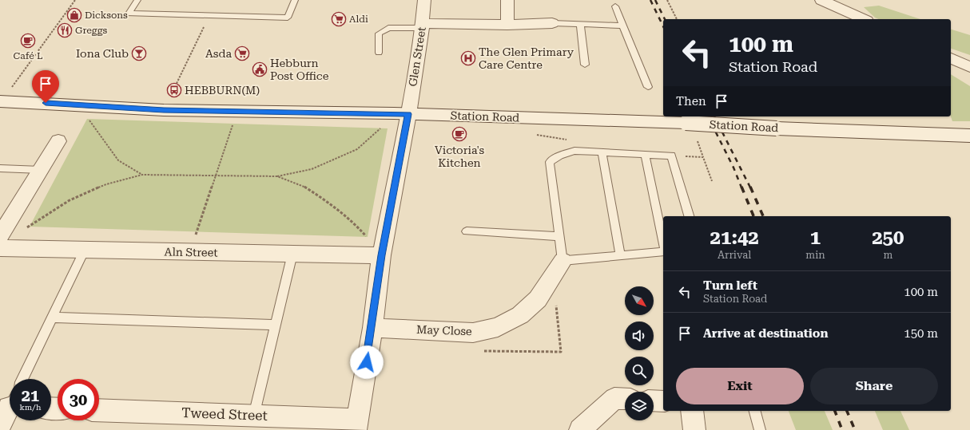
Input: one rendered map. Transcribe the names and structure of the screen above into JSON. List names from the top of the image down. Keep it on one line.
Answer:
{"streets":{"street":["Glen Street","Station Road","Aln Street","May Close","Tweed Street"]},"crossings":[["Glen Street","Station Road"],["Glen Street","Aln Street"],["Glen Street","May Close"],["Glen Street","Tweed Street"]],"places":{"shop":["Dicksons"],"supermarket":["Aldi","Asda"],"restaurant":["Greggs"],"cafe":["Café L","Victoria's Kitchen"],"bar":["Iona Club"],"hospital":["The Glen Primary Care Centre"],"public building":["Hebburn Post Office"],"bus stop":["HEBBURN(M)"]},"north":"bottom right","page":{"turn":["100 m","Station Road"],"then":"Then","eta":["21:42","Arrival","1","min","250","m"],"list":[{"name":"Turn left","note":"Station Road","value":"100 m"},{"name":"Arrive at destination","value":"150 m"}],"buttons":["Exit","Share"],"speed":"21 km/h","limit":"30"}}
